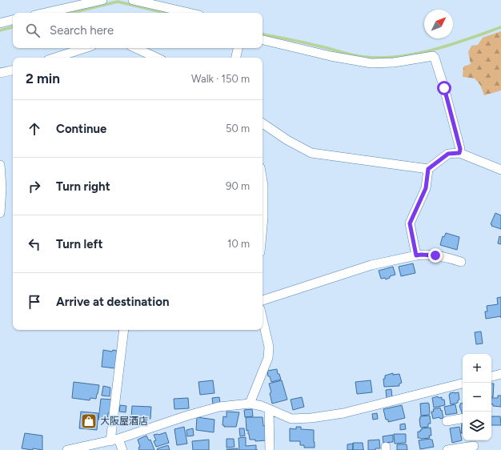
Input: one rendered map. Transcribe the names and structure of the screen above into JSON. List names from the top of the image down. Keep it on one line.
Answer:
{"places":{"shop":["大阪屋酒店"]},"north":"top right","page":{"search":"Search here","heading":["2 min","Walk · 150 m"],"list":[["Continue","50 m"],["Turn right","90 m"],["Turn left","10 m"],"Arrive at destination"],"map_buttons":["+","−"]}}
